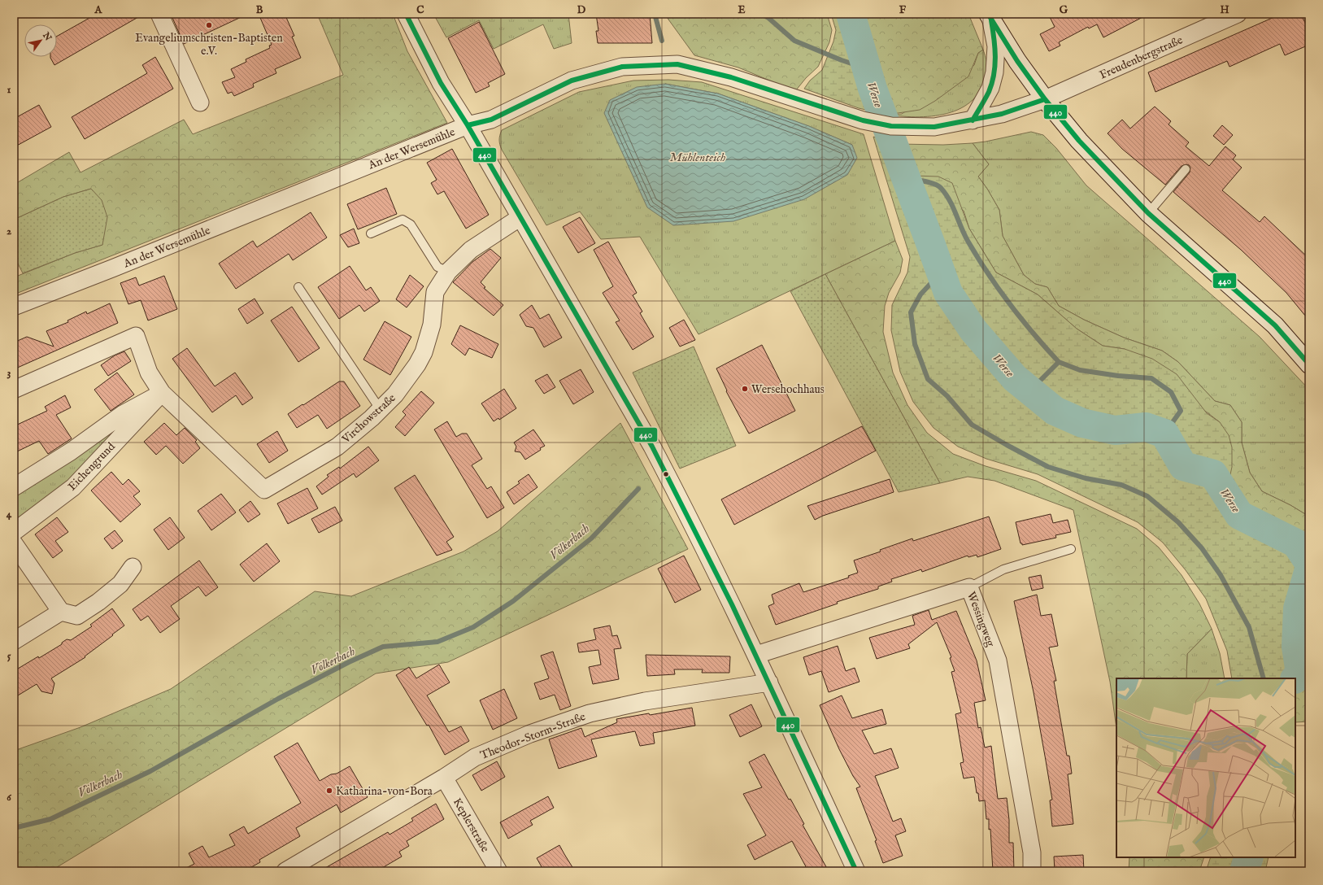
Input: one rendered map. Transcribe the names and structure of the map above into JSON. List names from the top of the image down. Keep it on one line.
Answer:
{"streets":{"street":["Freudenbergstraße","An der Wersemühle","Virchowstraße","Eichengrund","Wessingweg","Theodor-Storm-Straße","Keplerstraße"]},"crossings":[["Freudenbergstraße","An der Wersemühle"],["Virchowstraße","Eichengrund"],["Theodor-Storm-Straße","Keplerstraße"]],"water":["Werse","Mühlenteich","Völkerbach"],"places":["Evangeliumschristen-Baptisten e.V.","Wersehochhaus","Katharina-von-Bora"],"lines":["transit line 440"],"north":"top right","grid":{"columns":["A","B","C","D","E","F","G","H"],"rows":["1","2","3","4","5","6"]}}
